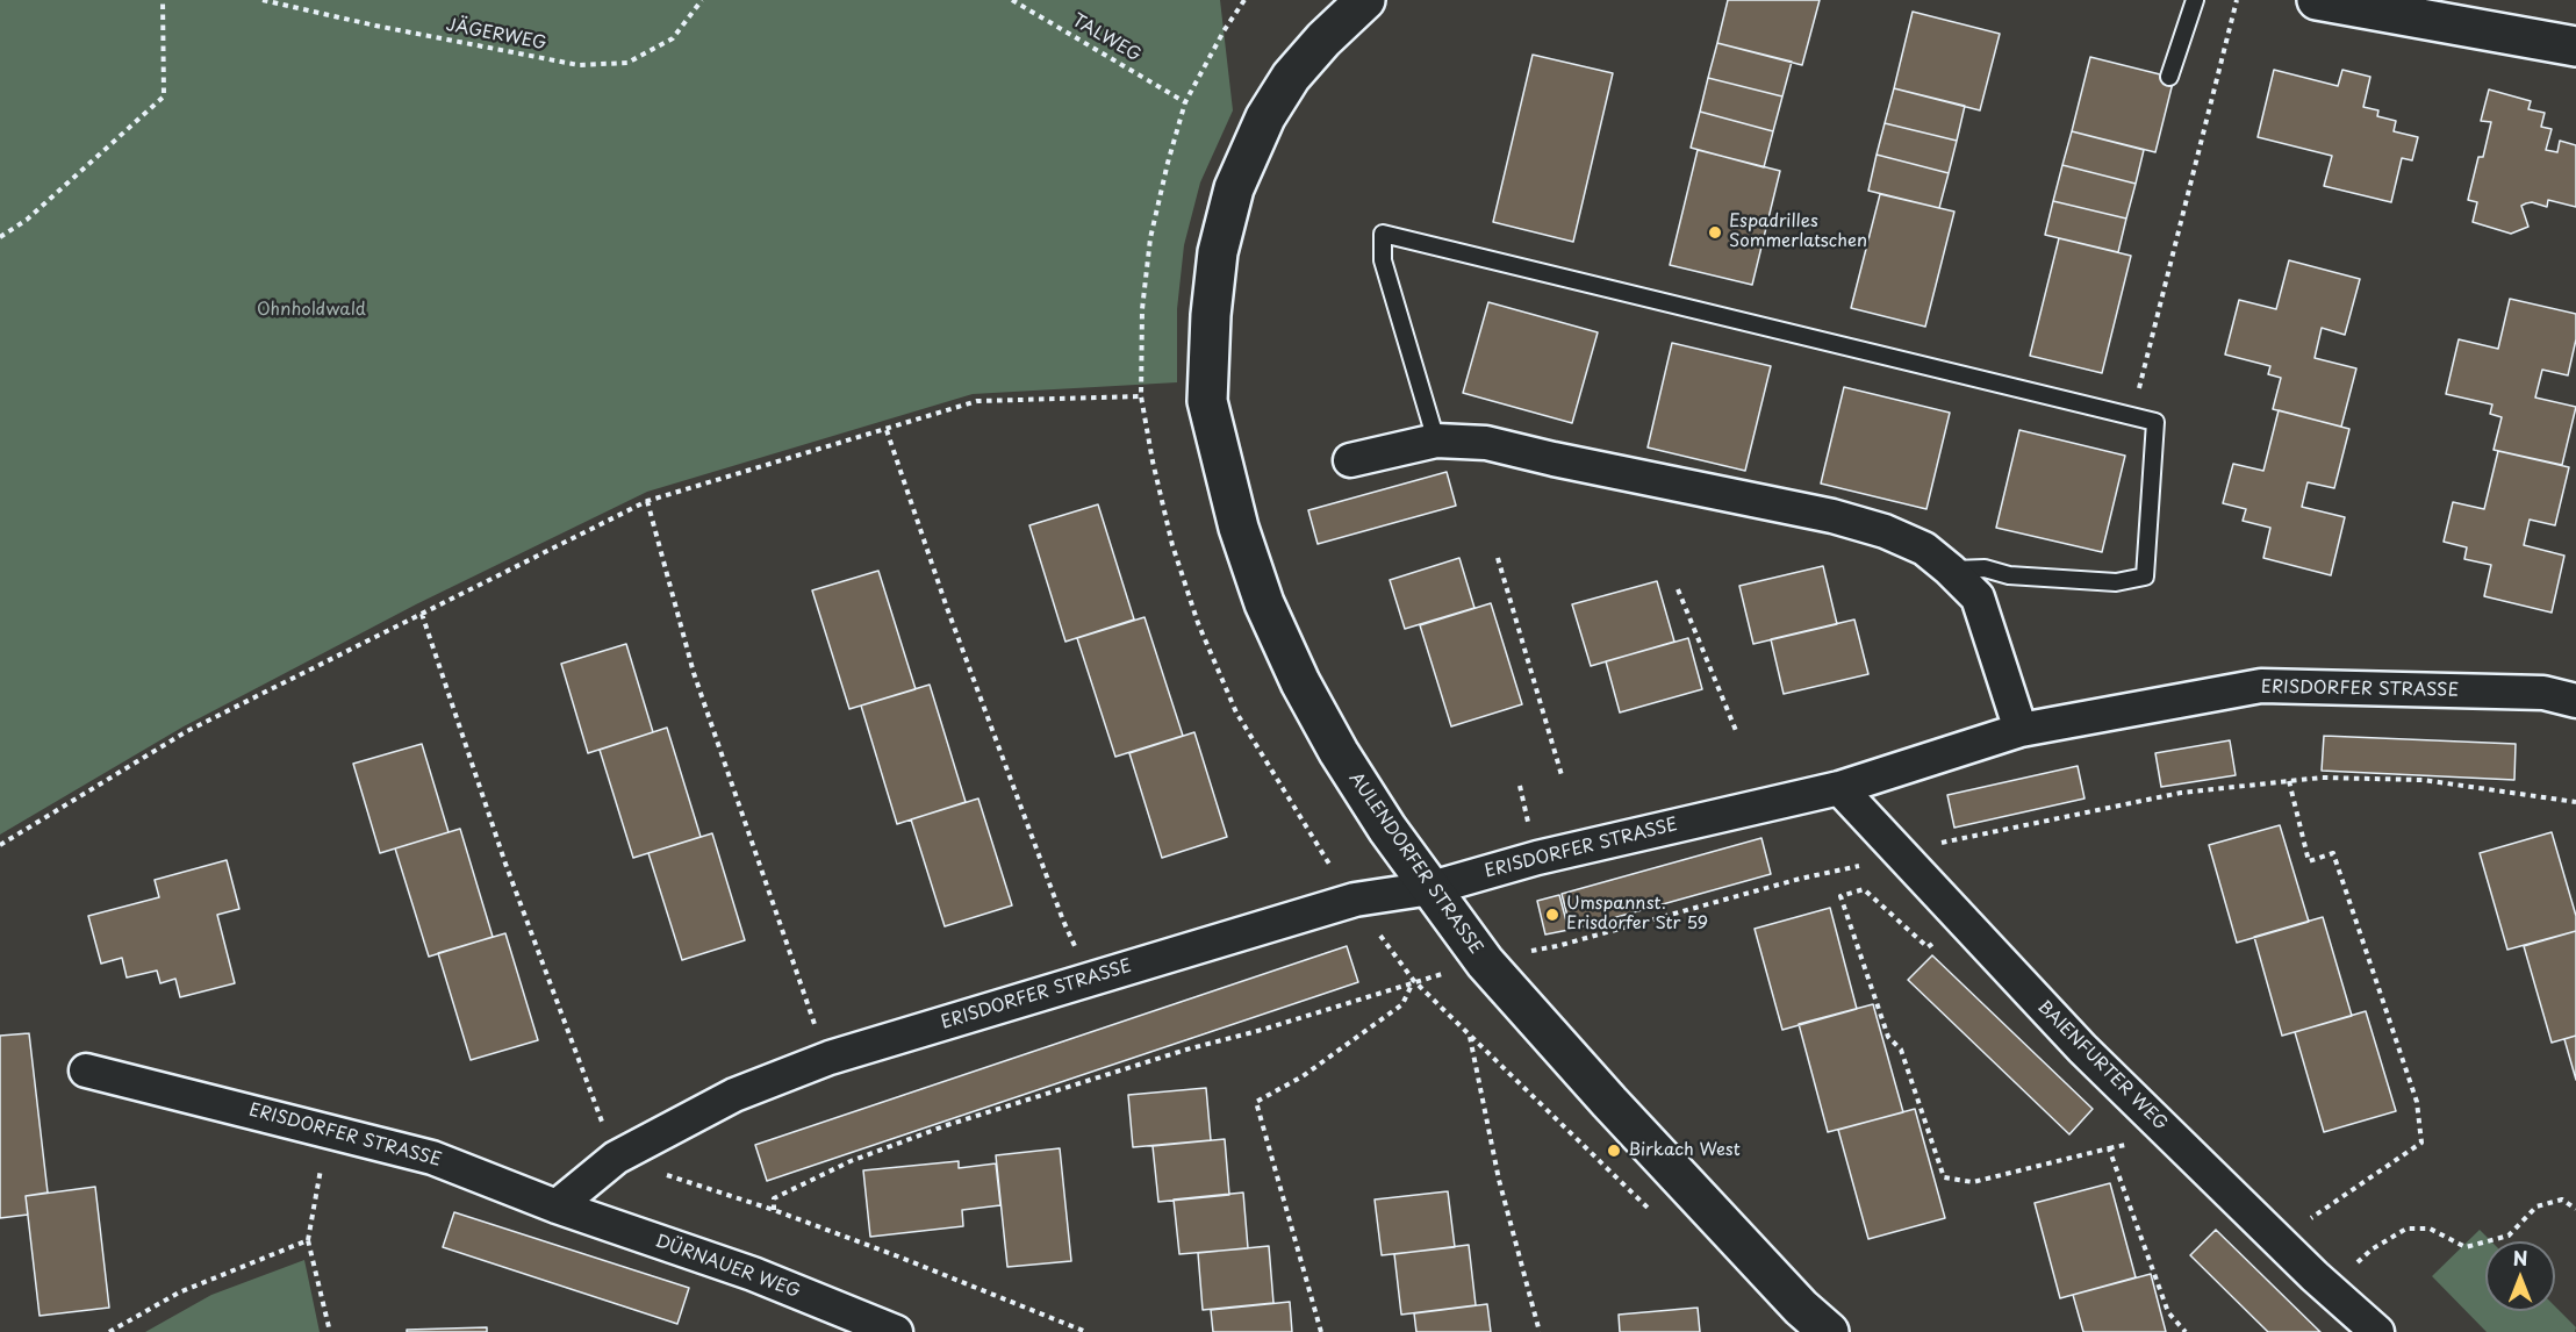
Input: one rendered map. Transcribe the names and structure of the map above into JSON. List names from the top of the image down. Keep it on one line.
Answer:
{"streets":{"main road":["AULENDORFER STRASSE"],"street":["ERISDORFER STRASSE","BAIENFURTER WEG","DÜRNAUER WEG"],"path":["JÄGERWEG","TALWEG"]},"crossings":[["ERISDORFER STRASSE","AULENDORFER STRASSE"],["ERISDORFER STRASSE","BAIENFURTER WEG"],["ERISDORFER STRASSE","DÜRNAUER WEG"]],"parks":["Ohnholdwald"],"places":["Espadrilles Sommerlatschen","Umspannst. Erisdorfer Str 59","Birkach West"],"north":"top"}
